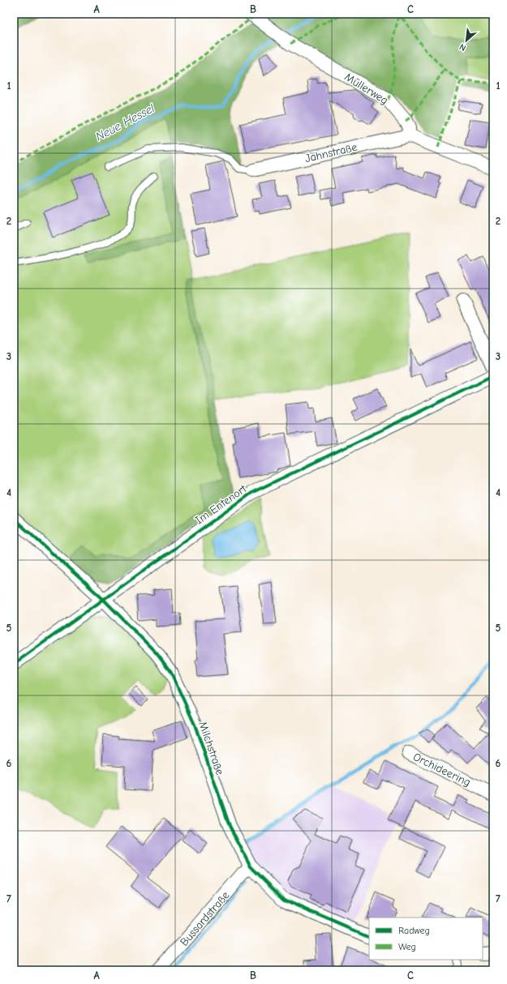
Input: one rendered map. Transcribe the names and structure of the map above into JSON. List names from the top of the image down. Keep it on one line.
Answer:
{"streets":{"street":["Müllerweg","Jahnstraße","Im Entenort","Milchstraße","Orchideering","Bussardstraße"]},"crossings":[["Müllerweg","Jahnstraße"],["Im Entenort","Milchstraße"],["Milchstraße","Bussardstraße"]],"water":["Neue Hessel"],"legend":["Radweg","Weg"],"north":"bottom left","grid":{"columns":["A","B","C"],"rows":["1","2","3","4","5","6","7"]}}
